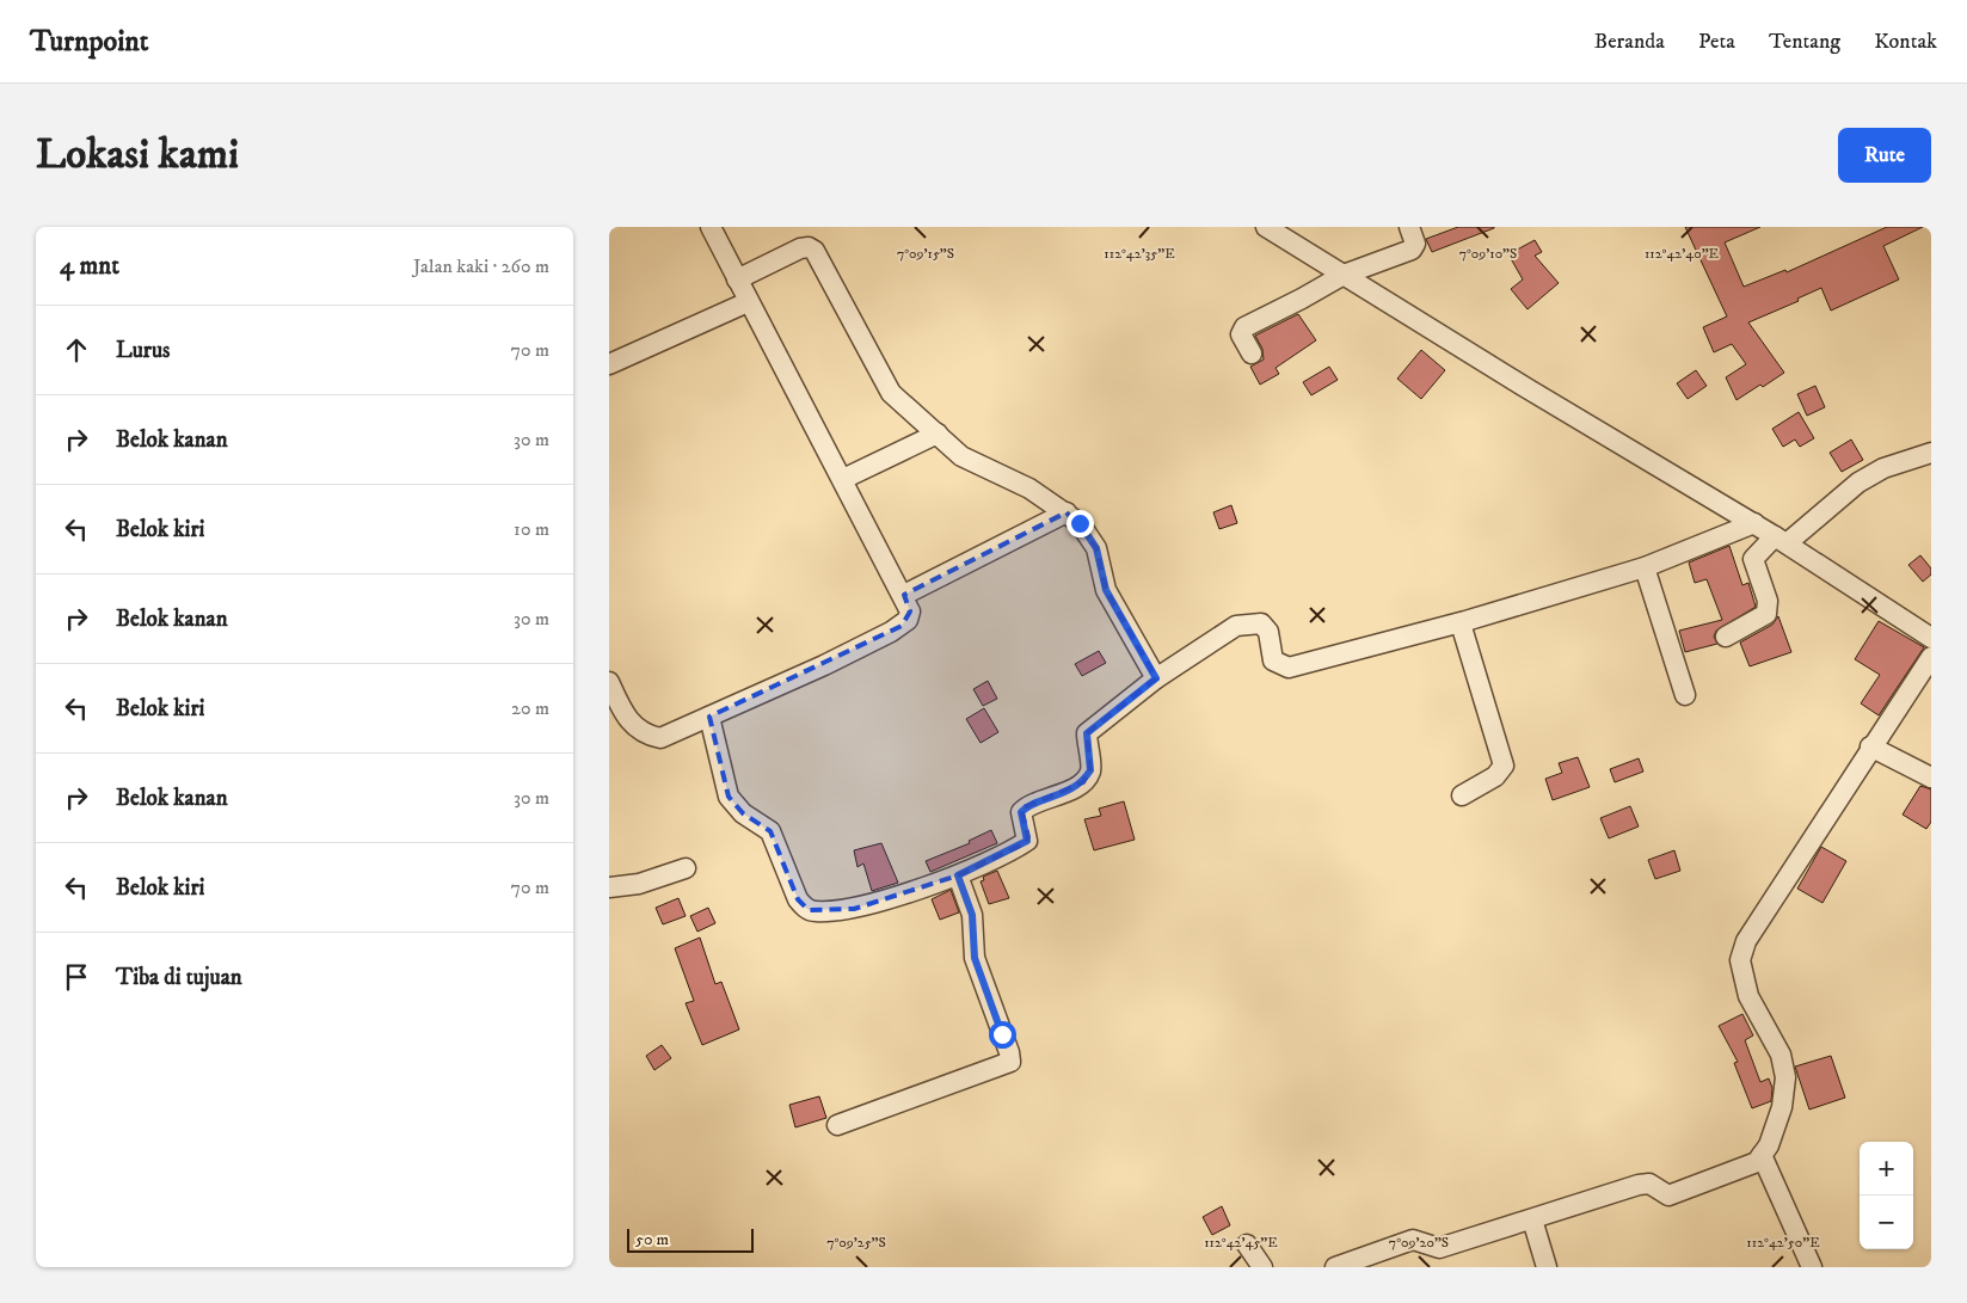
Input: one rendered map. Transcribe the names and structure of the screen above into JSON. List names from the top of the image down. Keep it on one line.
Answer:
{"scale_bar":"50 m","page":{"header":"Turnpoint","nav":["Beranda","Peta","Tentang","Kontak"],"buttons":"Rute","title":"Lokasi kami","heading":["4 mnt","Jalan kaki · 260 m"],"list":[["Lurus","70 m"],["Belok kanan","30 m"],["Belok kiri","10 m"],["Belok kanan","30 m"],["Belok kiri","20 m"],["Belok kanan","30 m"],["Belok kiri","70 m"],"Tiba di tujuan"],"map_buttons":["+","−"],"scale":"50 m"},"coordinates":["7°09'15\"S","7°09'10\"S","112°42'35\"E","112°42'40\"E","112°42'45\"E","112°42'50\"E","7°09'25\"S","7°09'20\"S"]}
